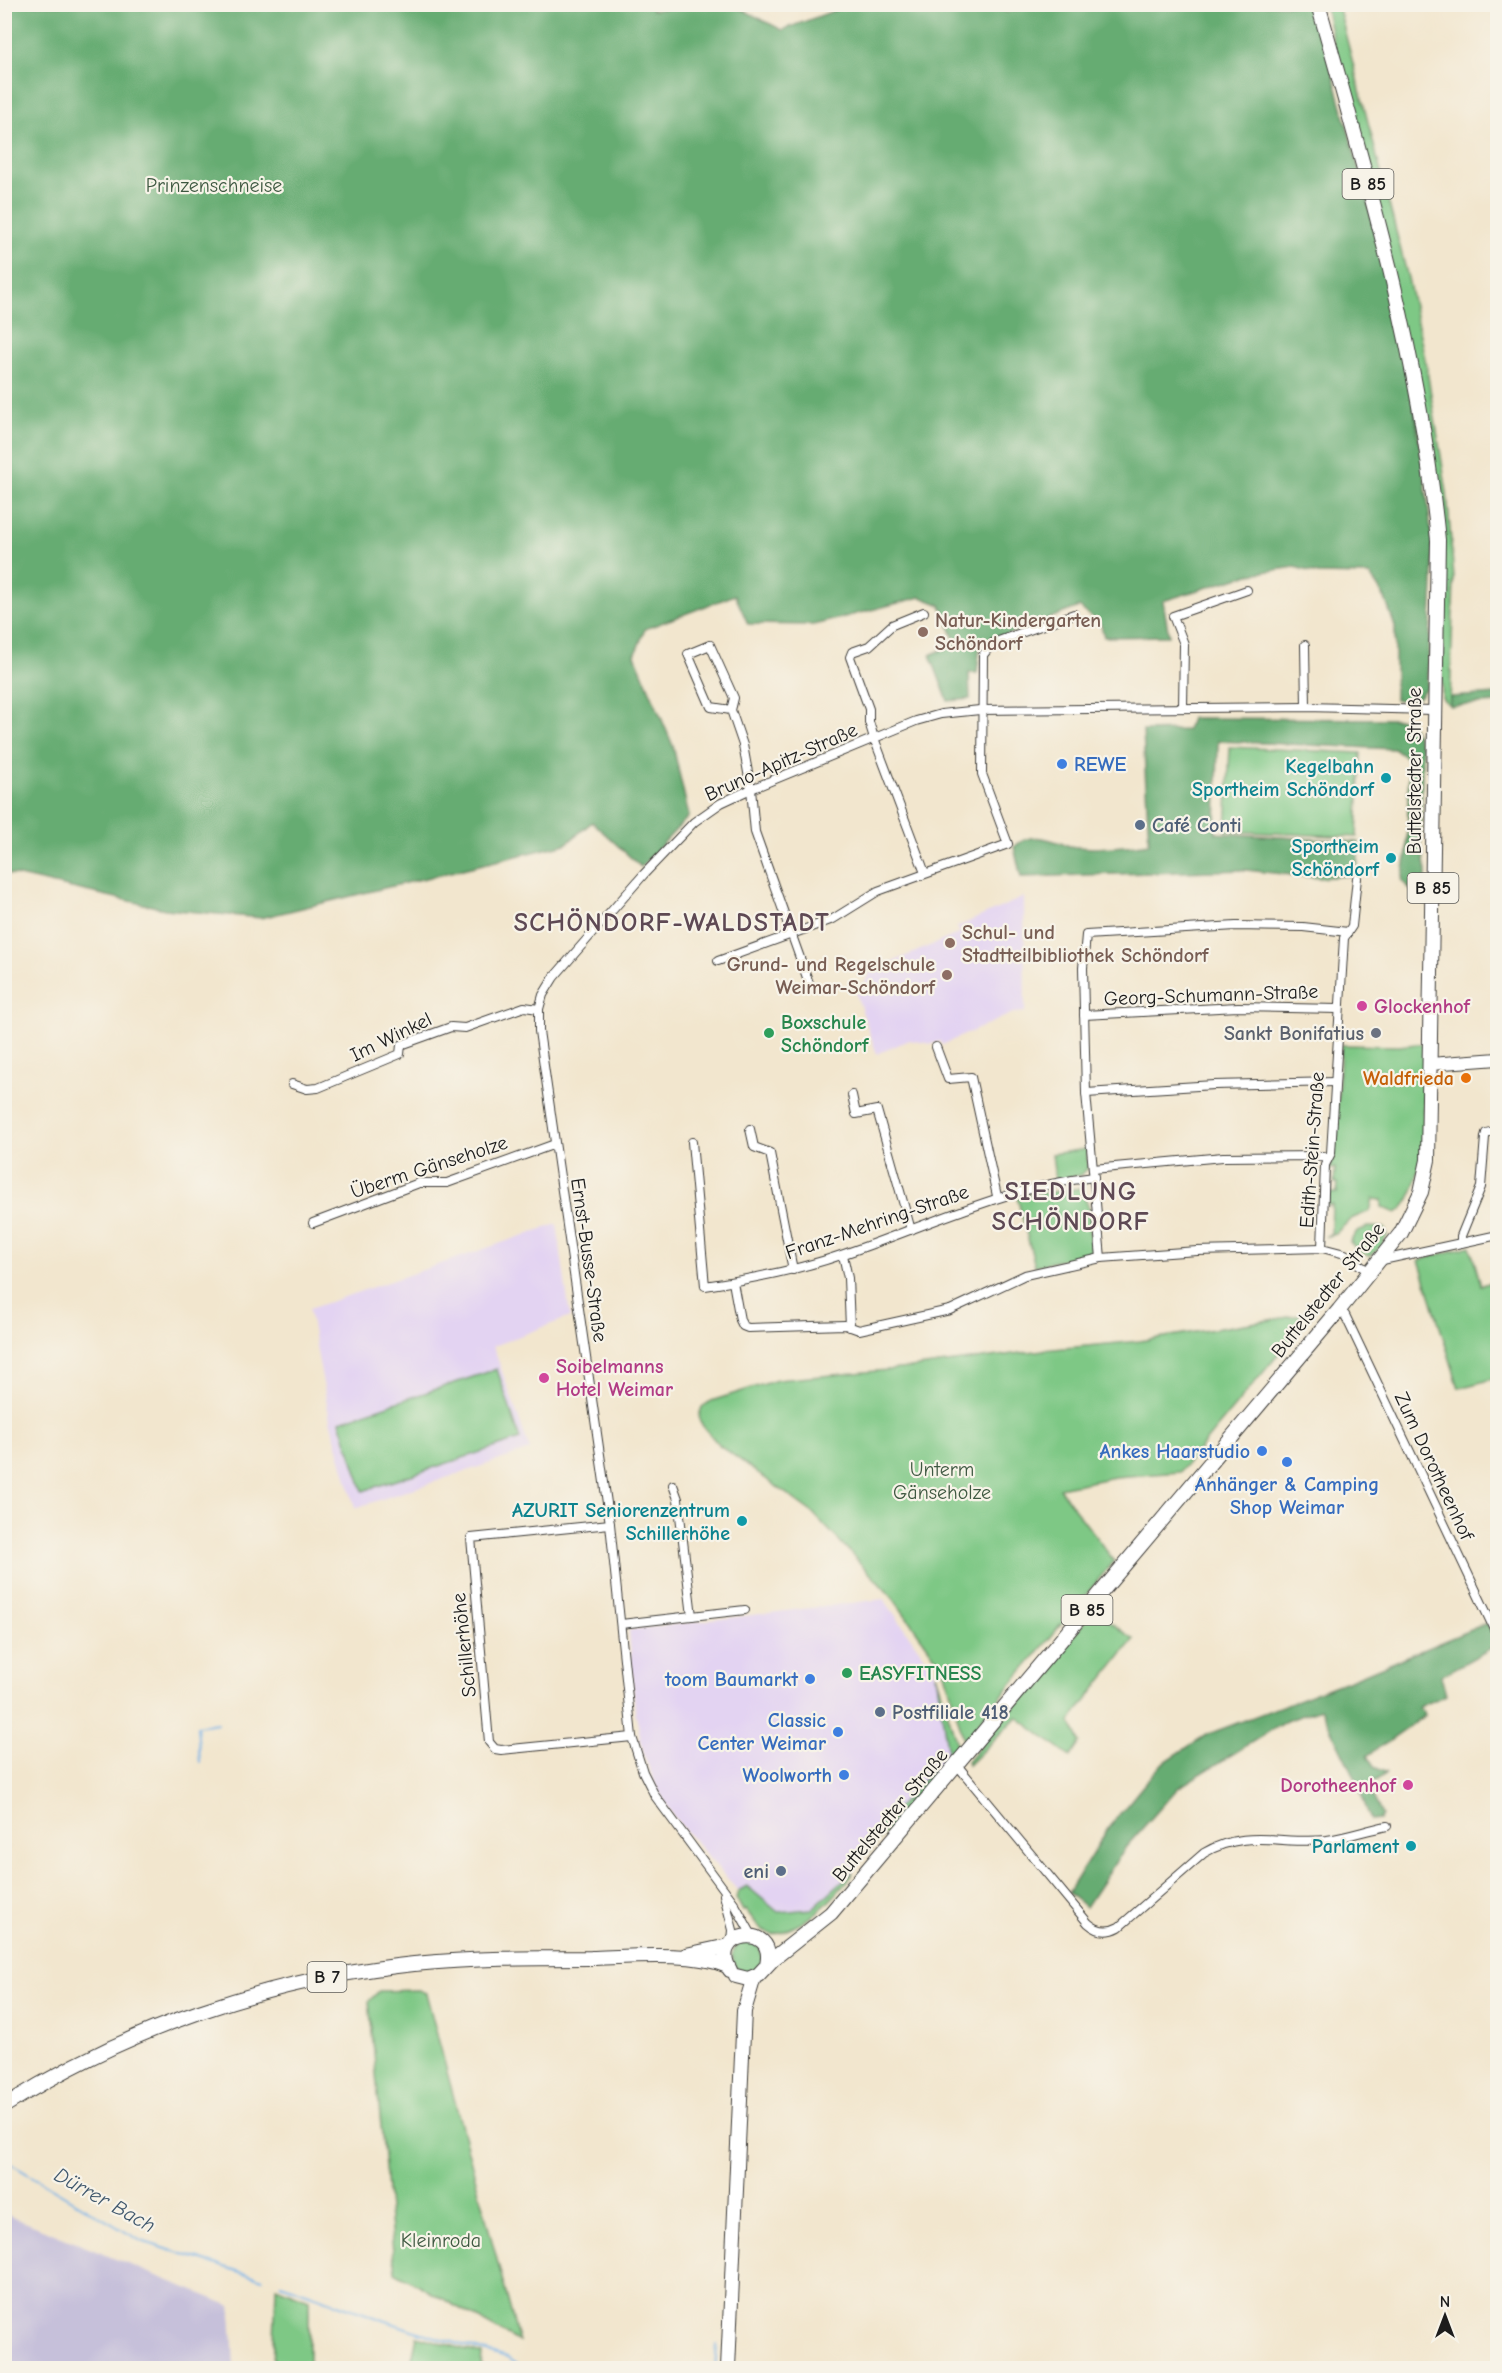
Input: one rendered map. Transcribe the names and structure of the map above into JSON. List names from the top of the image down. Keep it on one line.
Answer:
{"streets":{"main road":["B 85","Buttelstedter Straße","B 7"],"street":["Bruno-Apitz-Straße","Georg-Schumann-Straße","Im Winkel","Edith-Stein-Straße","Überm Gänseholze","Franz-Mehring-Straße","Ernst-Busse-Straße","Zum Dorotheenhof","Schillerhöhe"]},"crossings":[["B 85","Buttelstedter Straße"],["B 85","Ernst-Busse-Straße"],["B 85","B 7"],["Bruno-Apitz-Straße","Buttelstedter Straße"],["Bruno-Apitz-Straße","Im Winkel"],["Bruno-Apitz-Straße","Ernst-Busse-Straße"],["Buttelstedter Straße","Zum Dorotheenhof"],["Georg-Schumann-Straße","Edith-Stein-Straße"],["Im Winkel","Ernst-Busse-Straße"],["Edith-Stein-Straße","Franz-Mehring-Straße"],["Überm Gänseholze","Ernst-Busse-Straße"],["Ernst-Busse-Straße","Schillerhöhe"],["Ernst-Busse-Straße","B 7"]],"districts":["SCHÖNDORF-WALDSTADT","SIEDLUNG SCHÖNDORF"],"water":["Dürrer Bach"],"parks":["Prinzenschneise","Unterm Gänseholze","Kleinroda"],"places":["Natur-Kindergarten Schöndorf","REWE","Kegelbahn Sportheim Schöndorf","Café Conti","Sportheim Schöndorf","Schul- und Stadtteilbibliothek Schöndorf","Grund- und Regelschule Weimar-Schöndorf","Glockenhof","Boxschule Schöndorf","Sankt Bonifatius","Waldfrieda","Soibelmanns Hotel Weimar","Ankes Haarstudio","Anhänger & Camping Shop Weimar","AZURIT Seniorenzentrum Schillerhöhe","EASYFITNESS","toom Baumarkt","Postfiliale 418","Classic Center Weimar","Woolworth","Dorotheenhof","Parlament","eni"],"north":"top"}
